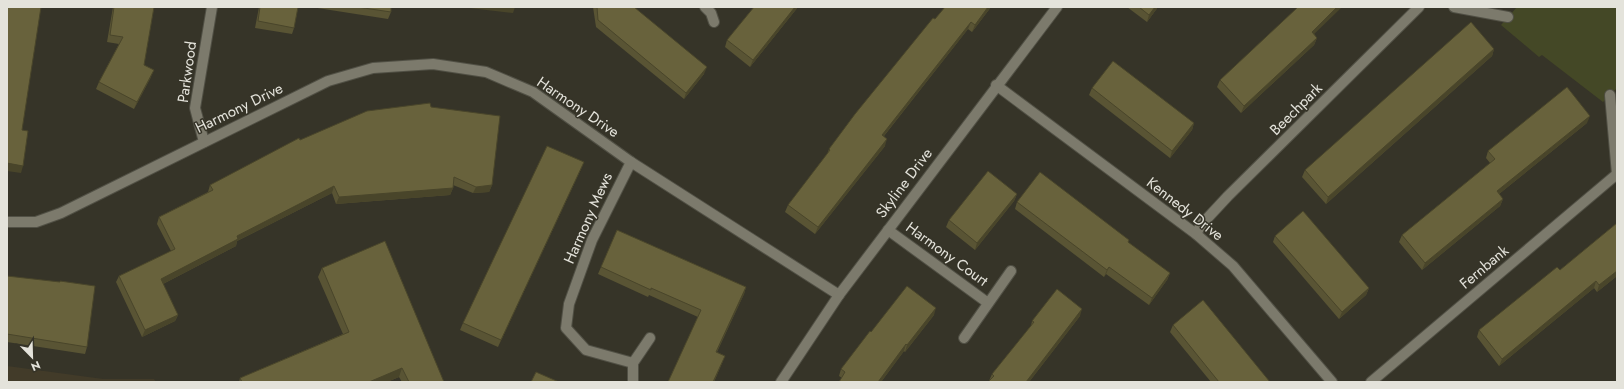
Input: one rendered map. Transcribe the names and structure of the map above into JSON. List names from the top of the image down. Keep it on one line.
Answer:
{"streets":{"street":["Parkwood","Harmony Drive","Beechpark","Skyline Drive","Kennedy Drive","Harmony Mews","Harmony Court","Fernbank"]},"crossings":[["Parkwood","Harmony Drive"],["Harmony Drive","Skyline Drive"],["Harmony Drive","Harmony Mews"],["Beechpark","Kennedy Drive"],["Skyline Drive","Kennedy Drive"],["Skyline Drive","Harmony Court"]],"north":"bottom right"}
